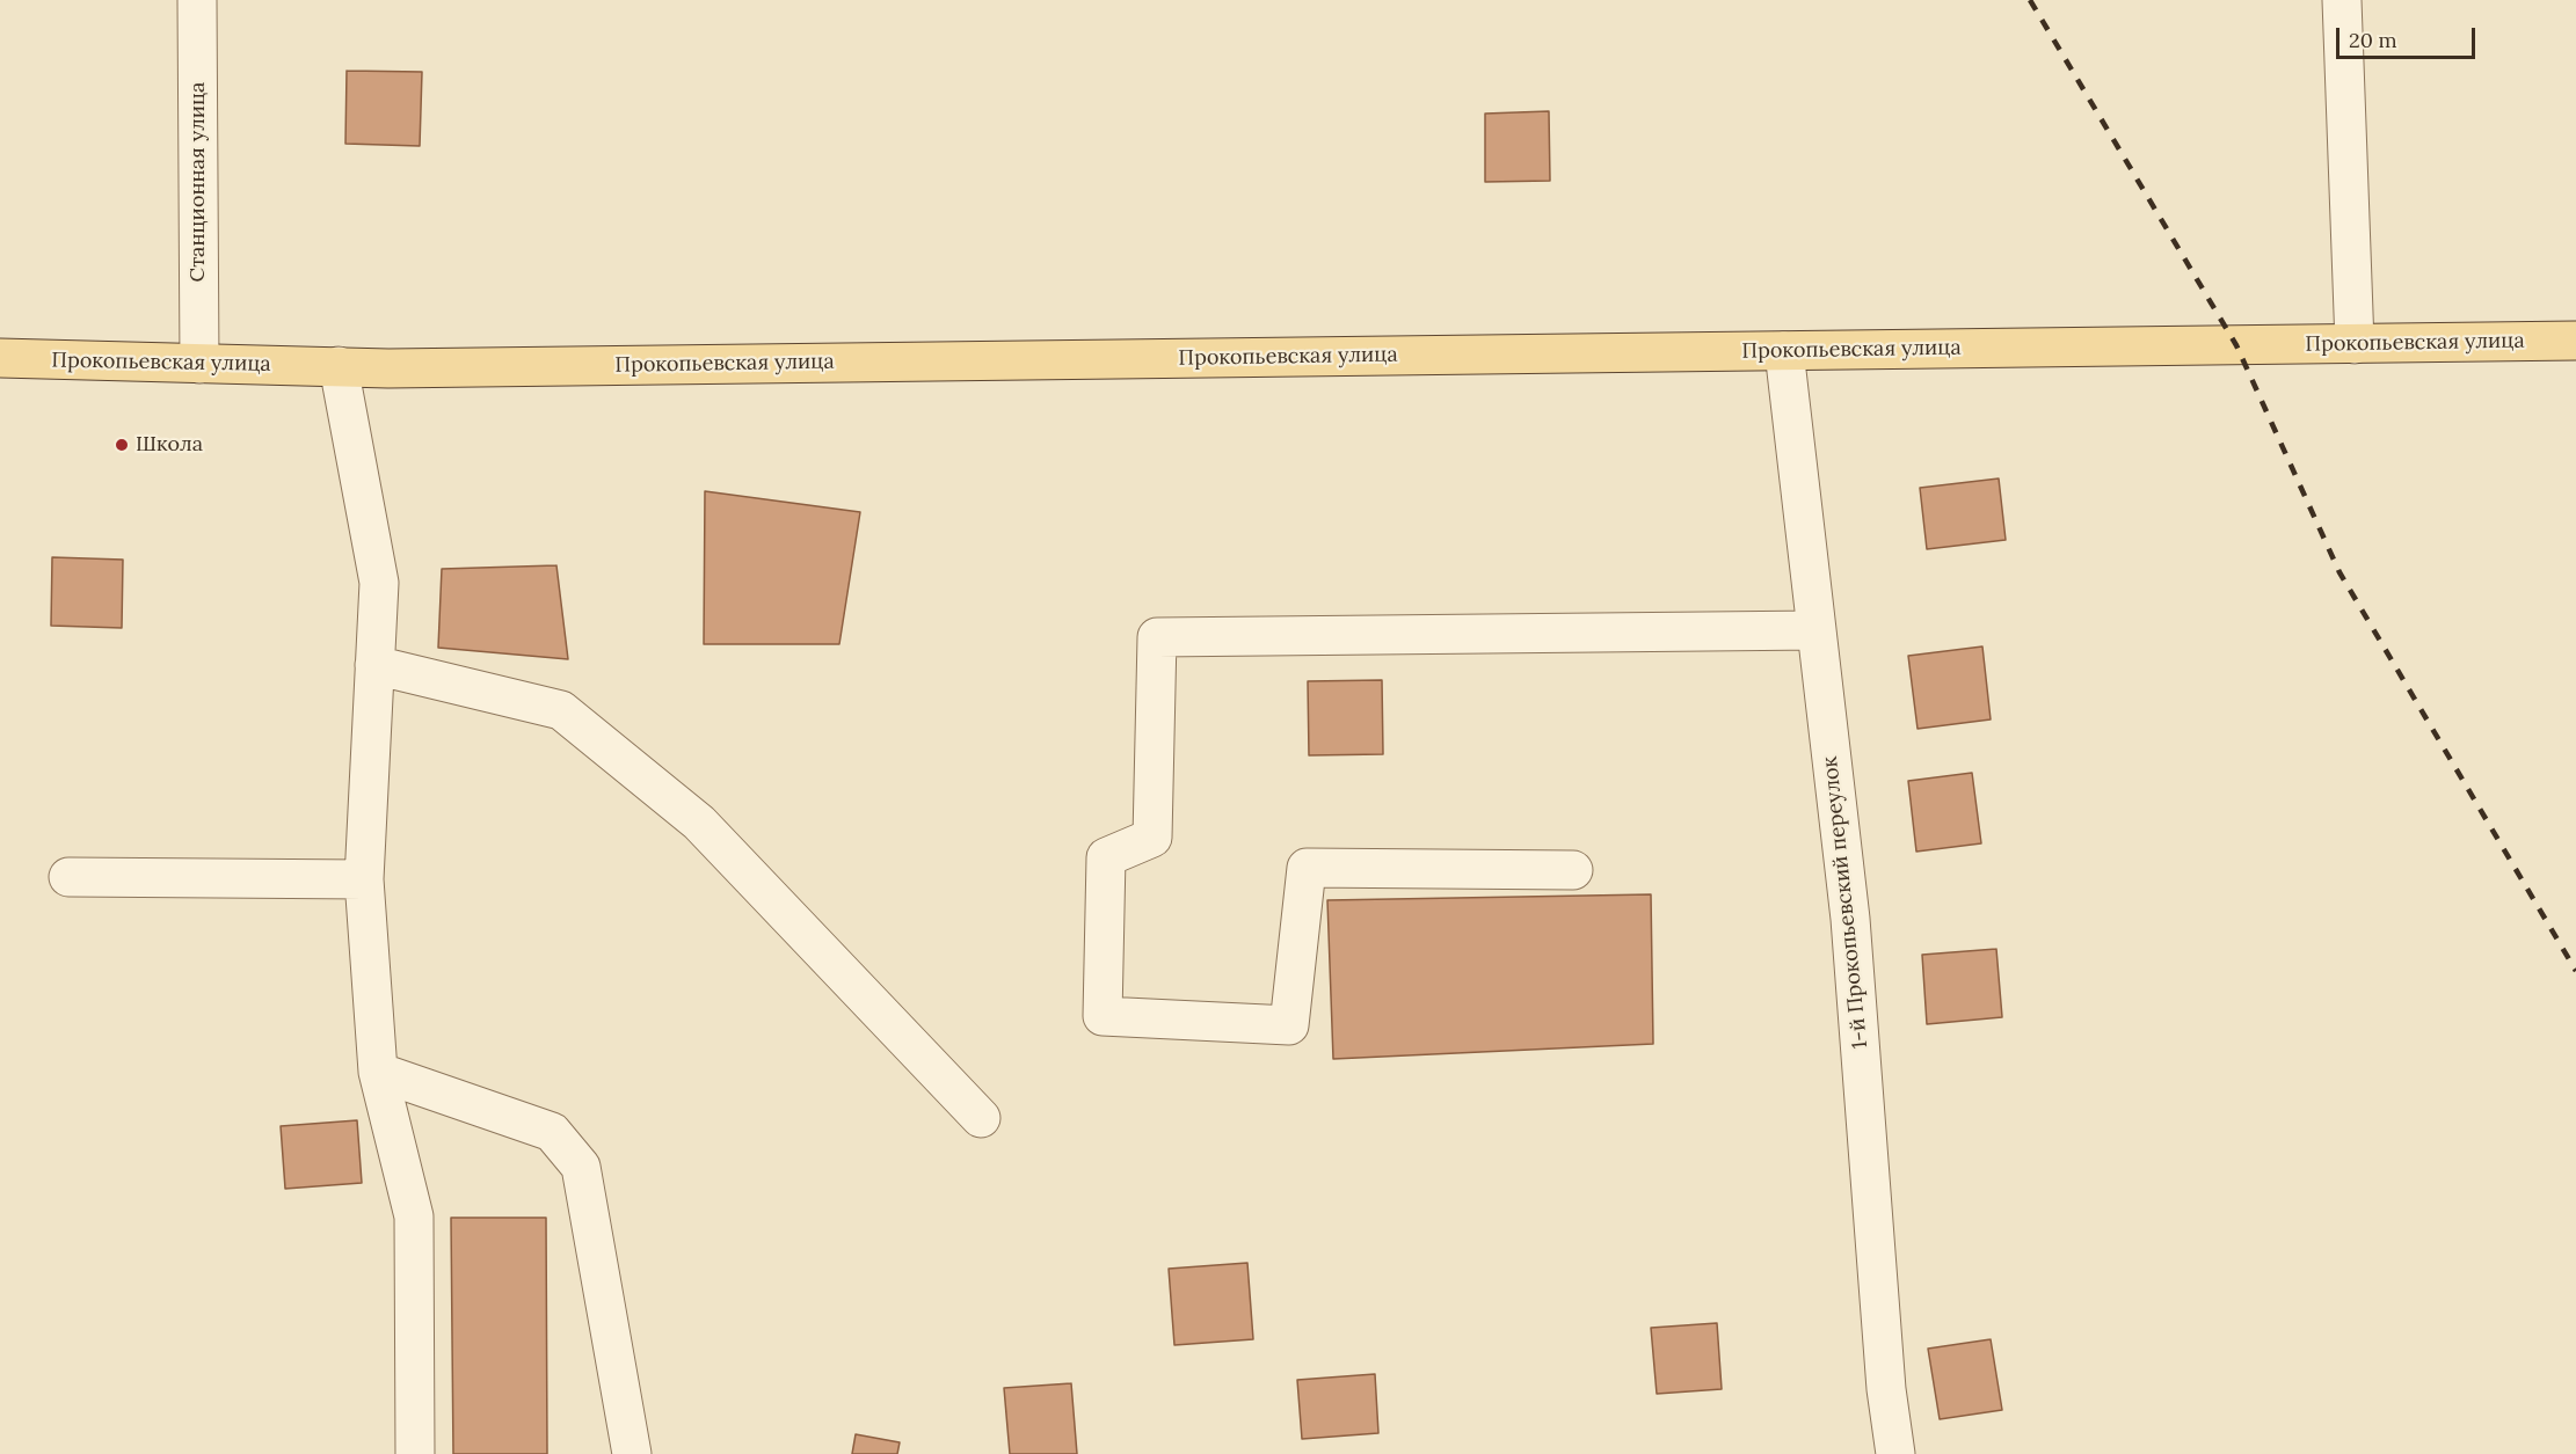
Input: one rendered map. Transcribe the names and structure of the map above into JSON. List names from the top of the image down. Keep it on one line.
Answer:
{"streets":{"main road":["Прокопьевская улица"],"street":["Станционная улица","1-й Прокопьевский переулок"]},"crossings":[["Станционная улица","Прокопьевская улица"],["Прокопьевская улица","1-й Прокопьевский переулок"]],"places":["Школа"],"scale_bar":"20 m"}
